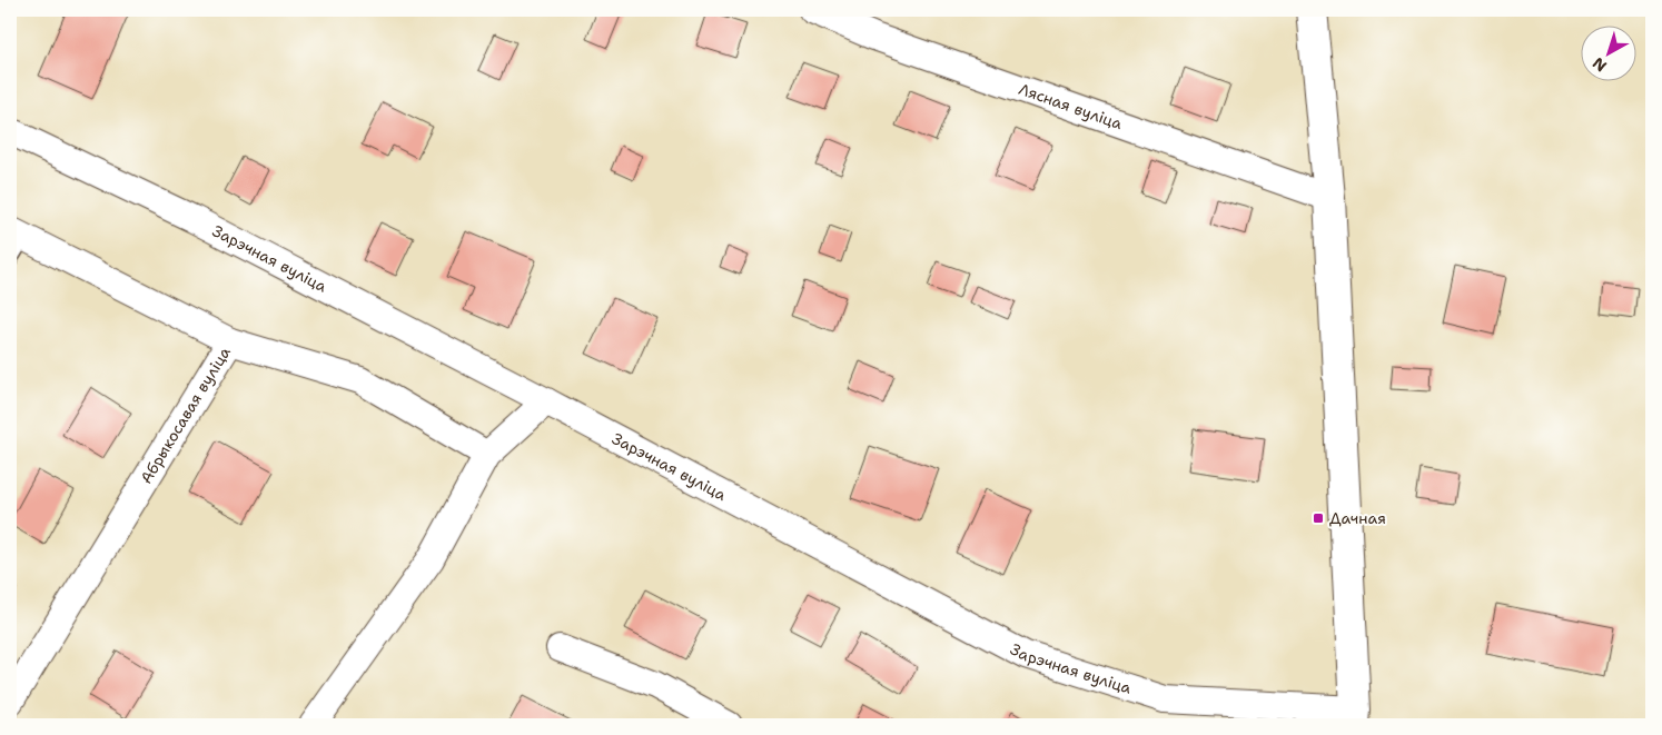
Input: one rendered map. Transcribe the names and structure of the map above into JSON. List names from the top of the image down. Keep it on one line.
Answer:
{"streets":{"street":["Лясная вуліца","Зарэчная вуліца","Абрыкосавая вуліца"]},"places":{"transit":["Дачная"]},"north":"bottom left"}
